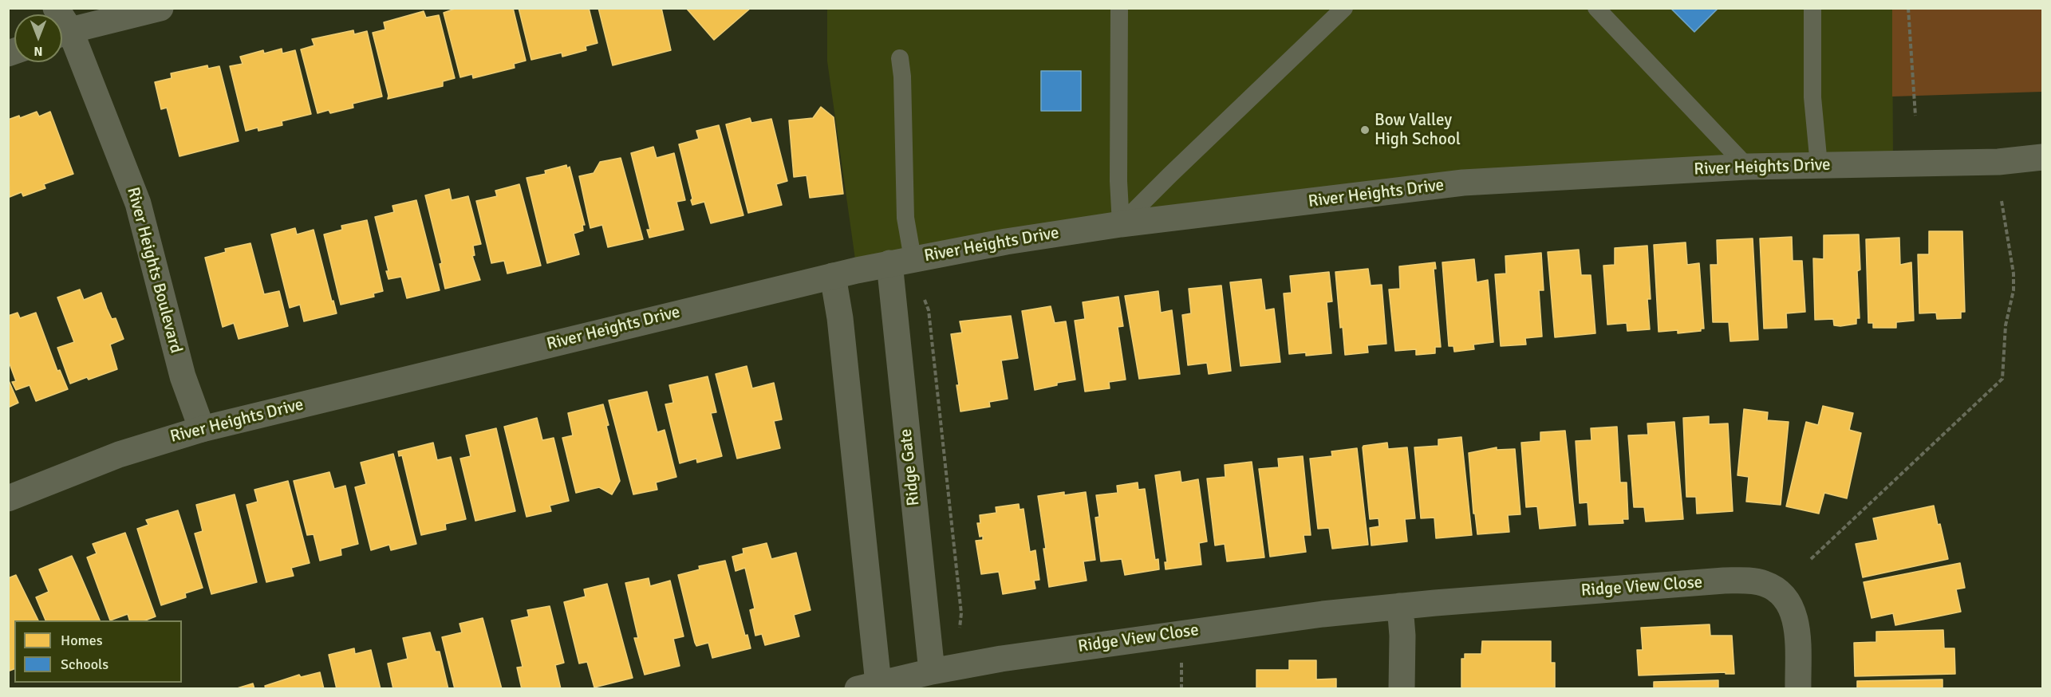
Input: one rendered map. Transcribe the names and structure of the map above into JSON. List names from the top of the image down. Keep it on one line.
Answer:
{"streets":{"street":["River Heights Drive","River Heights Boulevard","Ridge Gate","Ridge View Close"]},"crossings":[["River Heights Drive","River Heights Boulevard"],["River Heights Drive","Ridge Gate"],["Ridge Gate","Ridge View Close"]],"places":["Bow Valley High School"],"legend":["Homes","Schools"],"north":"bottom"}
